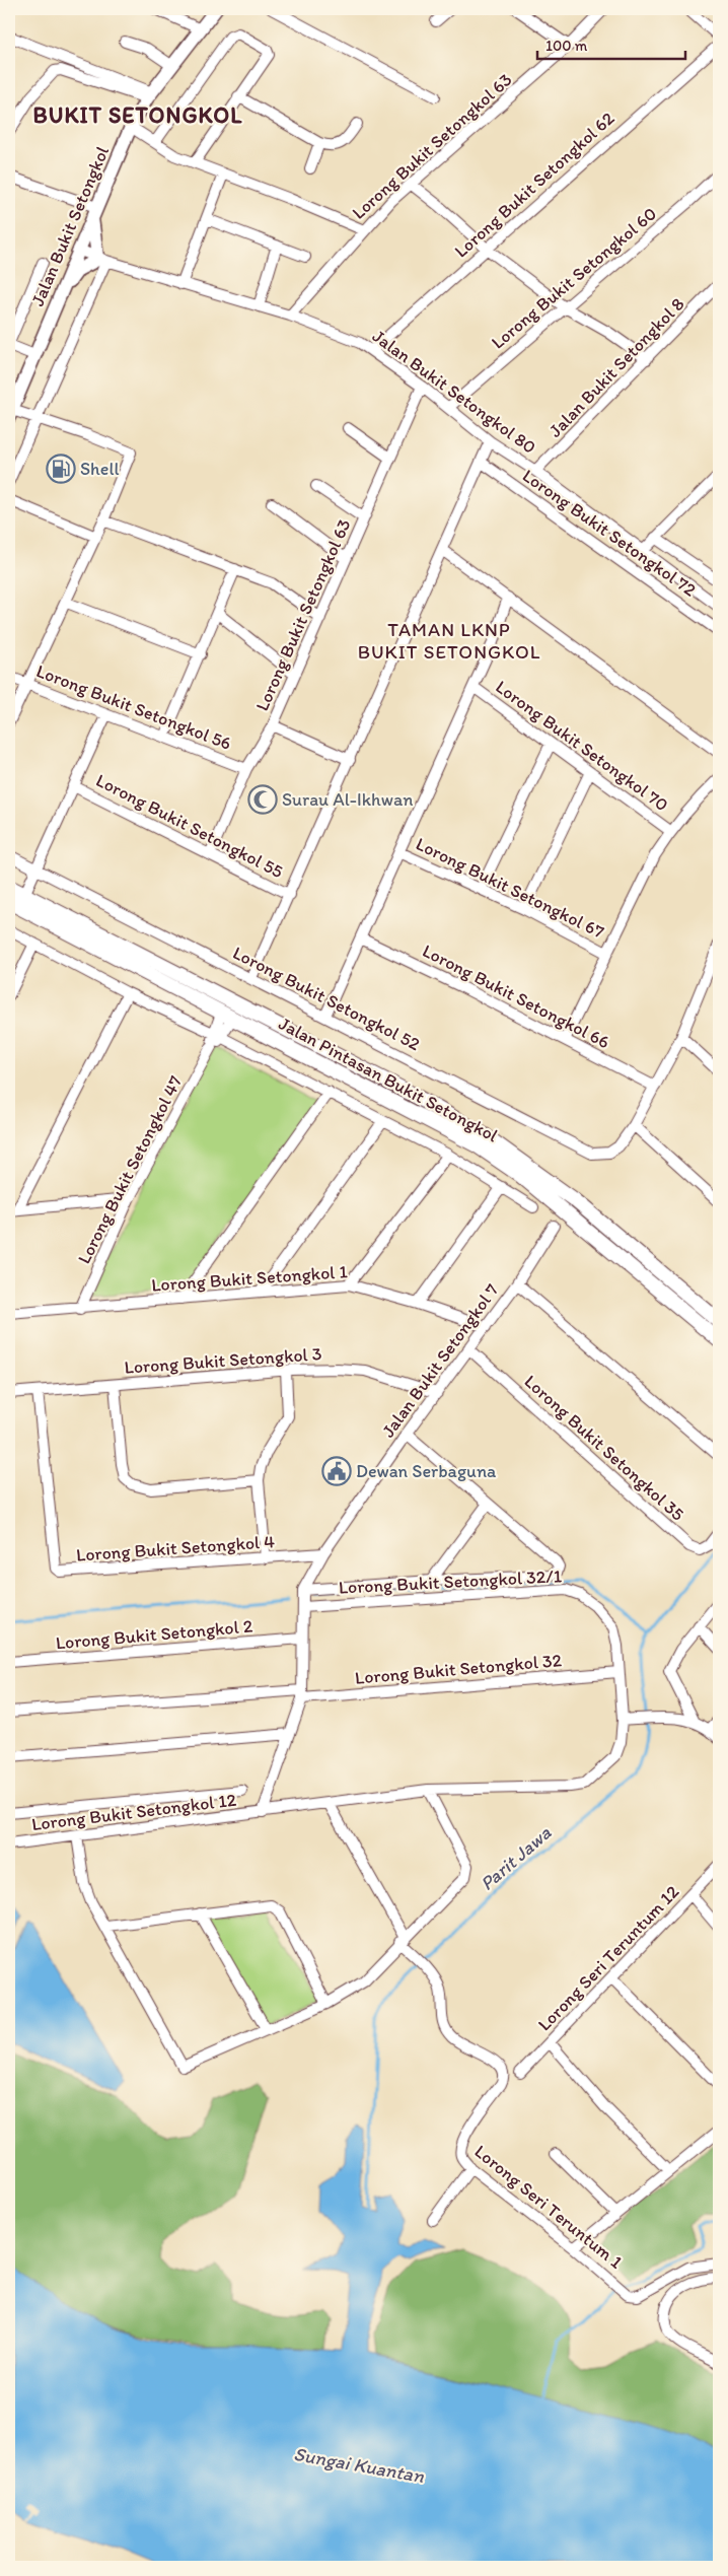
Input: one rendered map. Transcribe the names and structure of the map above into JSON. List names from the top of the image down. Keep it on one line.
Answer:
{"streets":{"main road":["Jalan Pintasan Bukit Setongkol"],"street":["Lorong Bukit Setongkol 63","Lorong Bukit Setongkol 62","Jalan Bukit Setongkol","Lorong Bukit Setongkol 60","Jalan Bukit Setongkol 8","Jalan Bukit Setongkol 80","Lorong Bukit Setongkol 72","Lorong Bukit Setongkol 56","Lorong Bukit Setongkol 70","Lorong Bukit Setongkol 55","Lorong Bukit Setongkol 67","Lorong Bukit Setongkol 66","Lorong Bukit Setongkol 52","Lorong Bukit Setongkol 47","Lorong Bukit Setongkol 1","Lorong Bukit Setongkol 3","Jalan Bukit Setongkol 7","Lorong Bukit Setongkol 35","Lorong Bukit Setongkol 4","Lorong Bukit Setongkol 32/1","Lorong Bukit Setongkol 2","Lorong Bukit Setongkol 32","Lorong Bukit Setongkol 12","Lorong Seri Teruntum 12","Lorong Seri Teruntum 1"]},"crossings":[["Lorong Bukit Setongkol 63","Jalan Bukit Setongkol 80"],["Lorong Bukit Setongkol 63","Lorong Bukit Setongkol 56"],["Lorong Bukit Setongkol 63","Lorong Bukit Setongkol 55"],["Lorong Bukit Setongkol 62","Jalan Bukit Setongkol 80"],["Jalan Bukit Setongkol","Jalan Bukit Setongkol 80"],["Lorong Bukit Setongkol 60","Jalan Bukit Setongkol 80"],["Jalan Bukit Setongkol 8","Jalan Bukit Setongkol 80"],["Jalan Pintasan Bukit Setongkol","Lorong Bukit Setongkol 47"],["Lorong Bukit Setongkol 47","Lorong Bukit Setongkol 1"],["Lorong Bukit Setongkol 1","Jalan Bukit Setongkol 7"],["Lorong Bukit Setongkol 3","Jalan Bukit Setongkol 7"],["Lorong Bukit Setongkol 3","Lorong Bukit Setongkol 4"],["Jalan Bukit Setongkol 7","Lorong Bukit Setongkol 35"],["Jalan Bukit Setongkol 7","Lorong Bukit Setongkol 4"],["Lorong Bukit Setongkol 32/1","Lorong Bukit Setongkol 32"],["Lorong Bukit Setongkol 32/1","Lorong Bukit Setongkol 12"]],"districts":["BUKIT SETONGKOL","TAMAN LKNP BUKIT SETONGKOL"],"water":["Parit Jawa","Sungai Kuantan"],"places":{"fuel station":["Shell"],"mosque":["Surau Al-Ikhwan"],"public building":["Dewan Serbaguna"]},"scale_bar":"100 m"}
